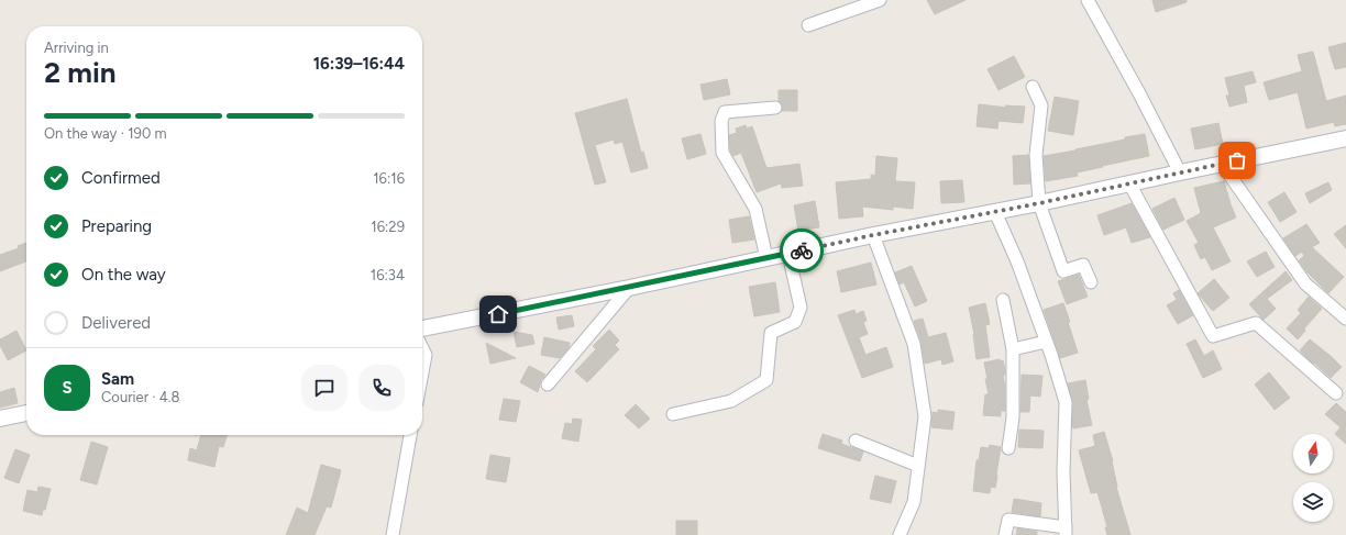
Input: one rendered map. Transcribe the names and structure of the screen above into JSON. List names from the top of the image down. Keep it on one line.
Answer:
{"north":"top","page":{"heading":["2 min","Arriving in","16:39–16:44"],"panel":["Sam","Courier · 4.8"],"bar":"On the way · 190 m","list":[["Confirmed","16:16"],["Preparing","16:29"],["On the way","16:34"],"Delivered"],"round":"S"}}
